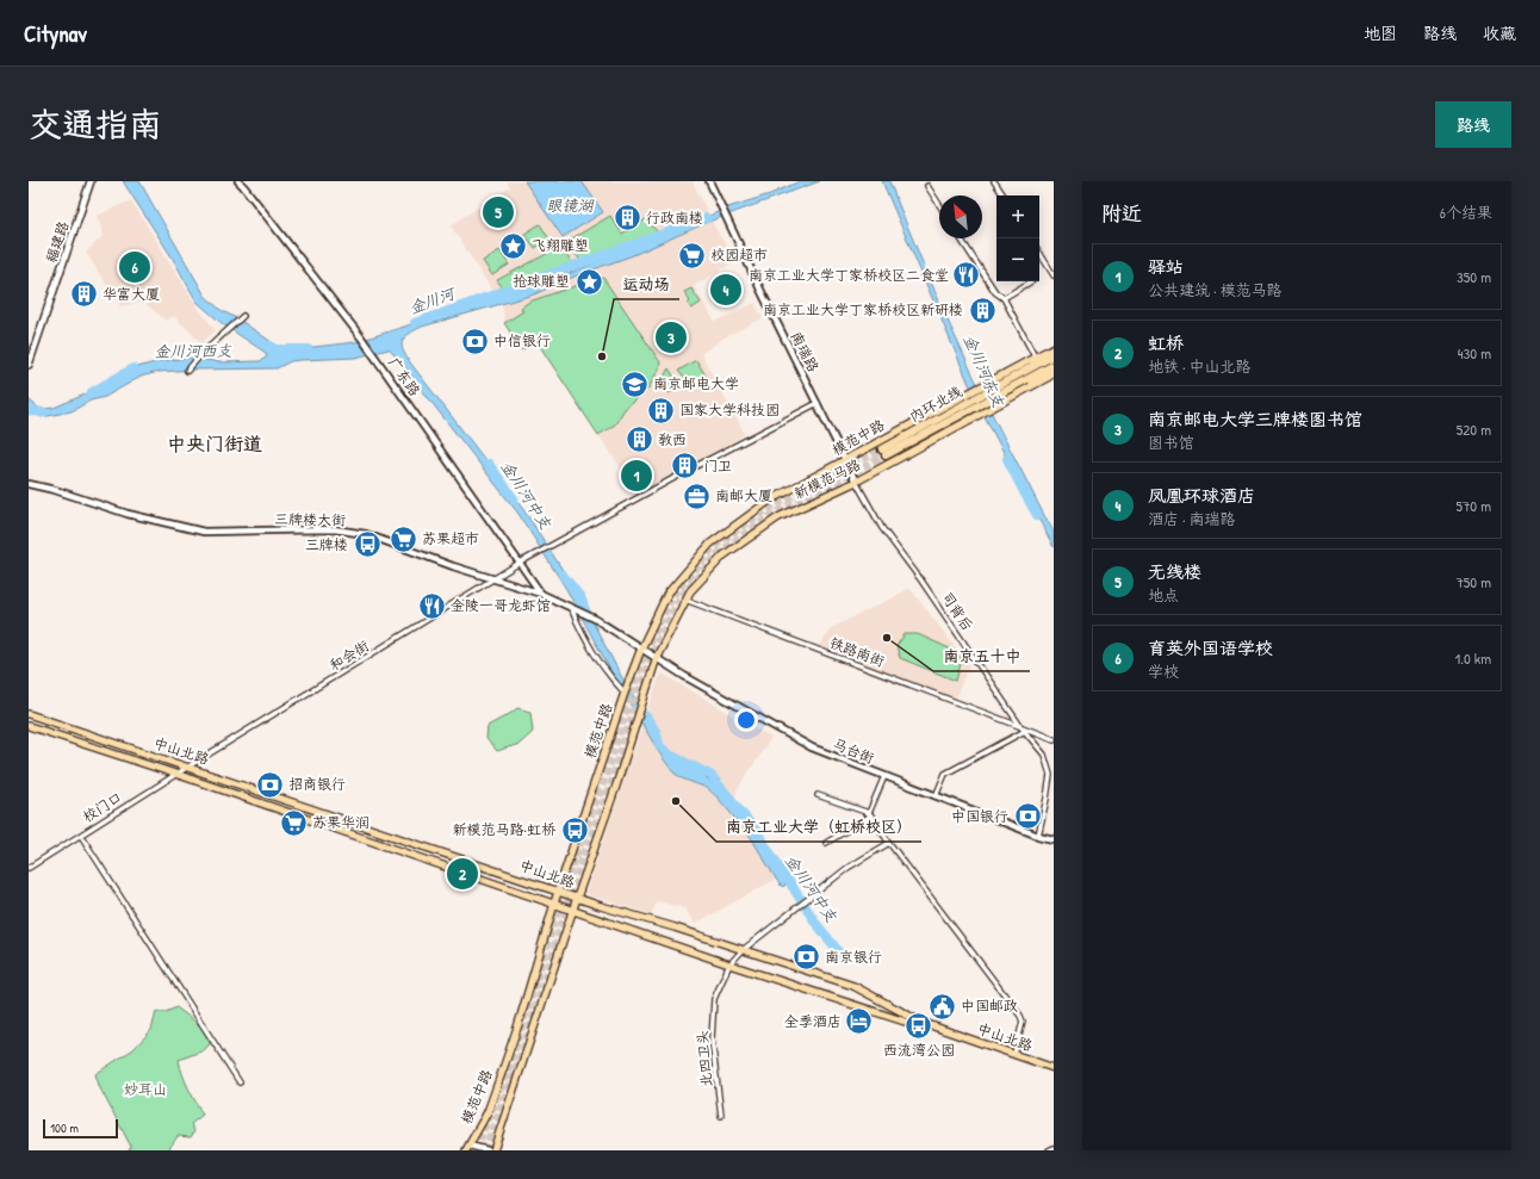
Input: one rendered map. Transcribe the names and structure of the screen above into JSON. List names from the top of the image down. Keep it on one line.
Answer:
{"streets":{"highway":["内环北线"],"main road":["福建路","模范中路","新模范马路","中山北路"],"street":["南瑞路","广东路","三牌楼大街","司背后","铁路南街","和会街","马台街","校门口","北四卫头"]},"crossings":[["南瑞路","模范中路"],["南瑞路","新模范马路"],["南瑞路","司背后"],["南瑞路","和会街"],["广东路","三牌楼大街"],["广东路","和会街"],["内环北线","模范中路"],["模范中路","三牌楼大街"],["模范中路","中山北路"],["新模范马路","三牌楼大街"],["新模范马路","司背后"],["新模范马路","铁路南街"],["新模范马路","马台街"],["三牌楼大街","和会街"],["三牌楼大街","马台街"],["司背后","铁路南街"],["司背后","马台街"],["和会街","中山北路"],["和会街","校门口"],["中山北路","校门口"],["中山北路","北四卫头"]],"districts":["中央门街道"],"water":["眼镜湖","金川河","金川河西支","金川河东支","金川河中支"],"parks":["妙耳山"],"places":{"building":["行政南楼","华富大厦","南京工业大学丁家桥校区新研楼","国家大学科技园","教西","门卫"],"place":["飞翔雕塑","抢球雕塑"],"supermarket":["校园超市","苏果超市","苏果华润"],"restaurant":["南京工业大学丁家桥校区二食堂","金陵一哥龙虾馆"],"bank":["中信银行","招商银行","中国银行","南京银行"],"other":["运动场","南京五十中","南京工业大学（虹桥校区）"],"school or university":["南京邮电大学"],"office":["南邮大厦"],"bus stop":["三牌楼","新模范马路·虹桥","西流湾公园"],"public building":["中国邮政"],"hotel":["全季酒店"]},"scale_bar":"100 m","north":"top left","page":{"header":"Citynav","nav":["地图","路线","收藏"],"title":"交通指南","buttons":"路线","heading":["附近","6个结果"],"pins":["5","6","4","3","1","2"],"map_buttons":["+","−"],"list":[{"mark":"1","name":"驿站","note":"公共建筑 · 模范马路","value":"350 m"},{"mark":"2","name":"虹桥","note":"地铁 · 中山北路","value":"430 m"},{"mark":"3","name":"南京邮电大学三牌楼图书馆","note":"图书馆","value":"520 m"},{"mark":"4","name":"凤凰环球酒店","note":"酒店 · 南瑞路","value":"570 m"},{"mark":"5","name":"无线楼","note":"地点","value":"750 m"},{"mark":"6","name":"育英外国语学校","note":"学校","value":"1.0 km"}],"scale":"100 m"}}
